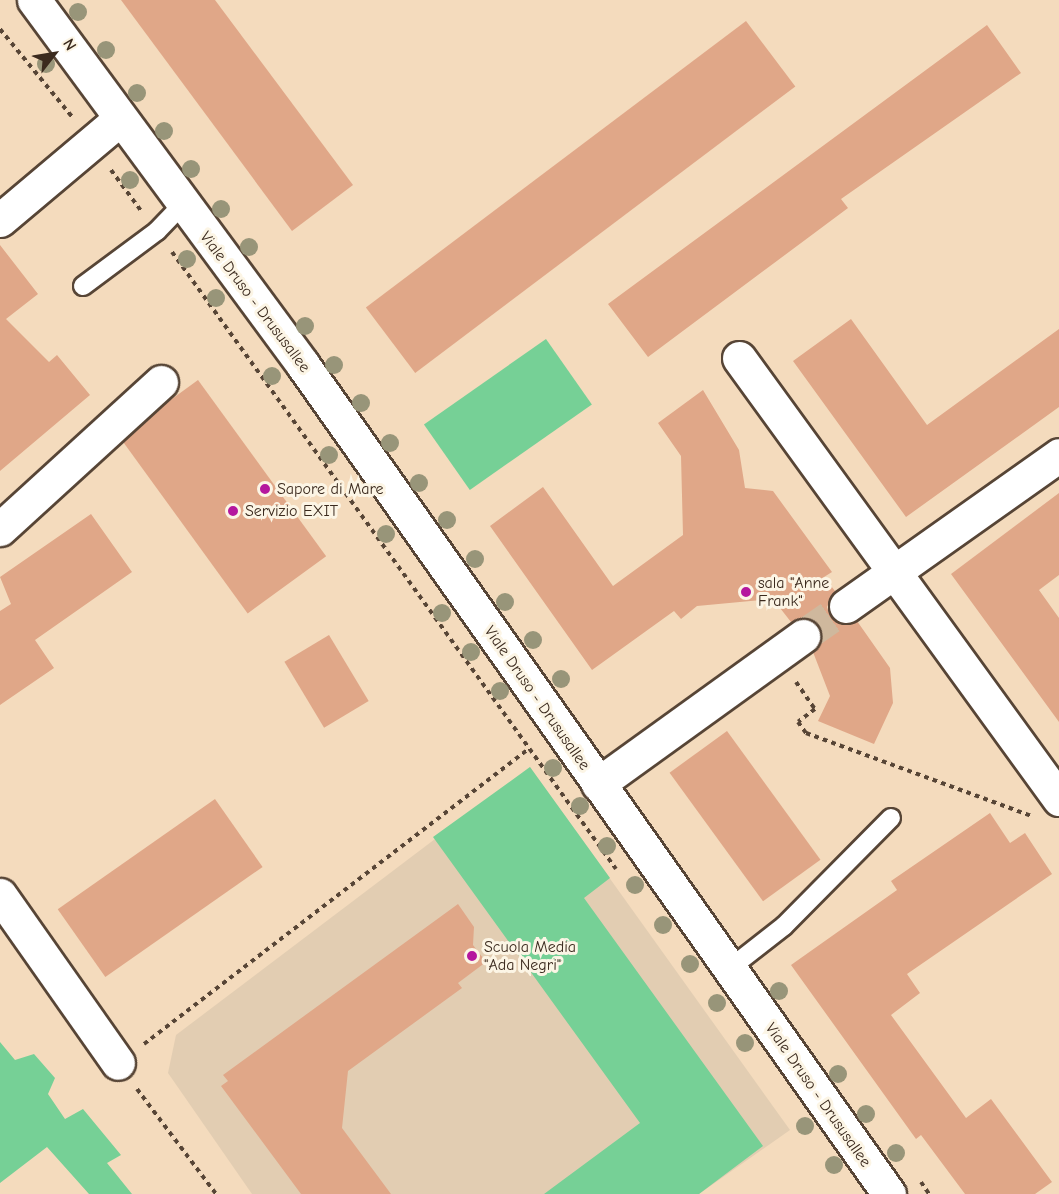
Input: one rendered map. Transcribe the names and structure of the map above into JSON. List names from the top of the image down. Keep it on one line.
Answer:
{"streets":{"street":["Viale Druso - Drususallee"]},"places":["Sapore di Mare","Servizio EXIT","sala \"Anne Frank\"","Scuola Media \"Ada Negri\""],"north":"top right"}
